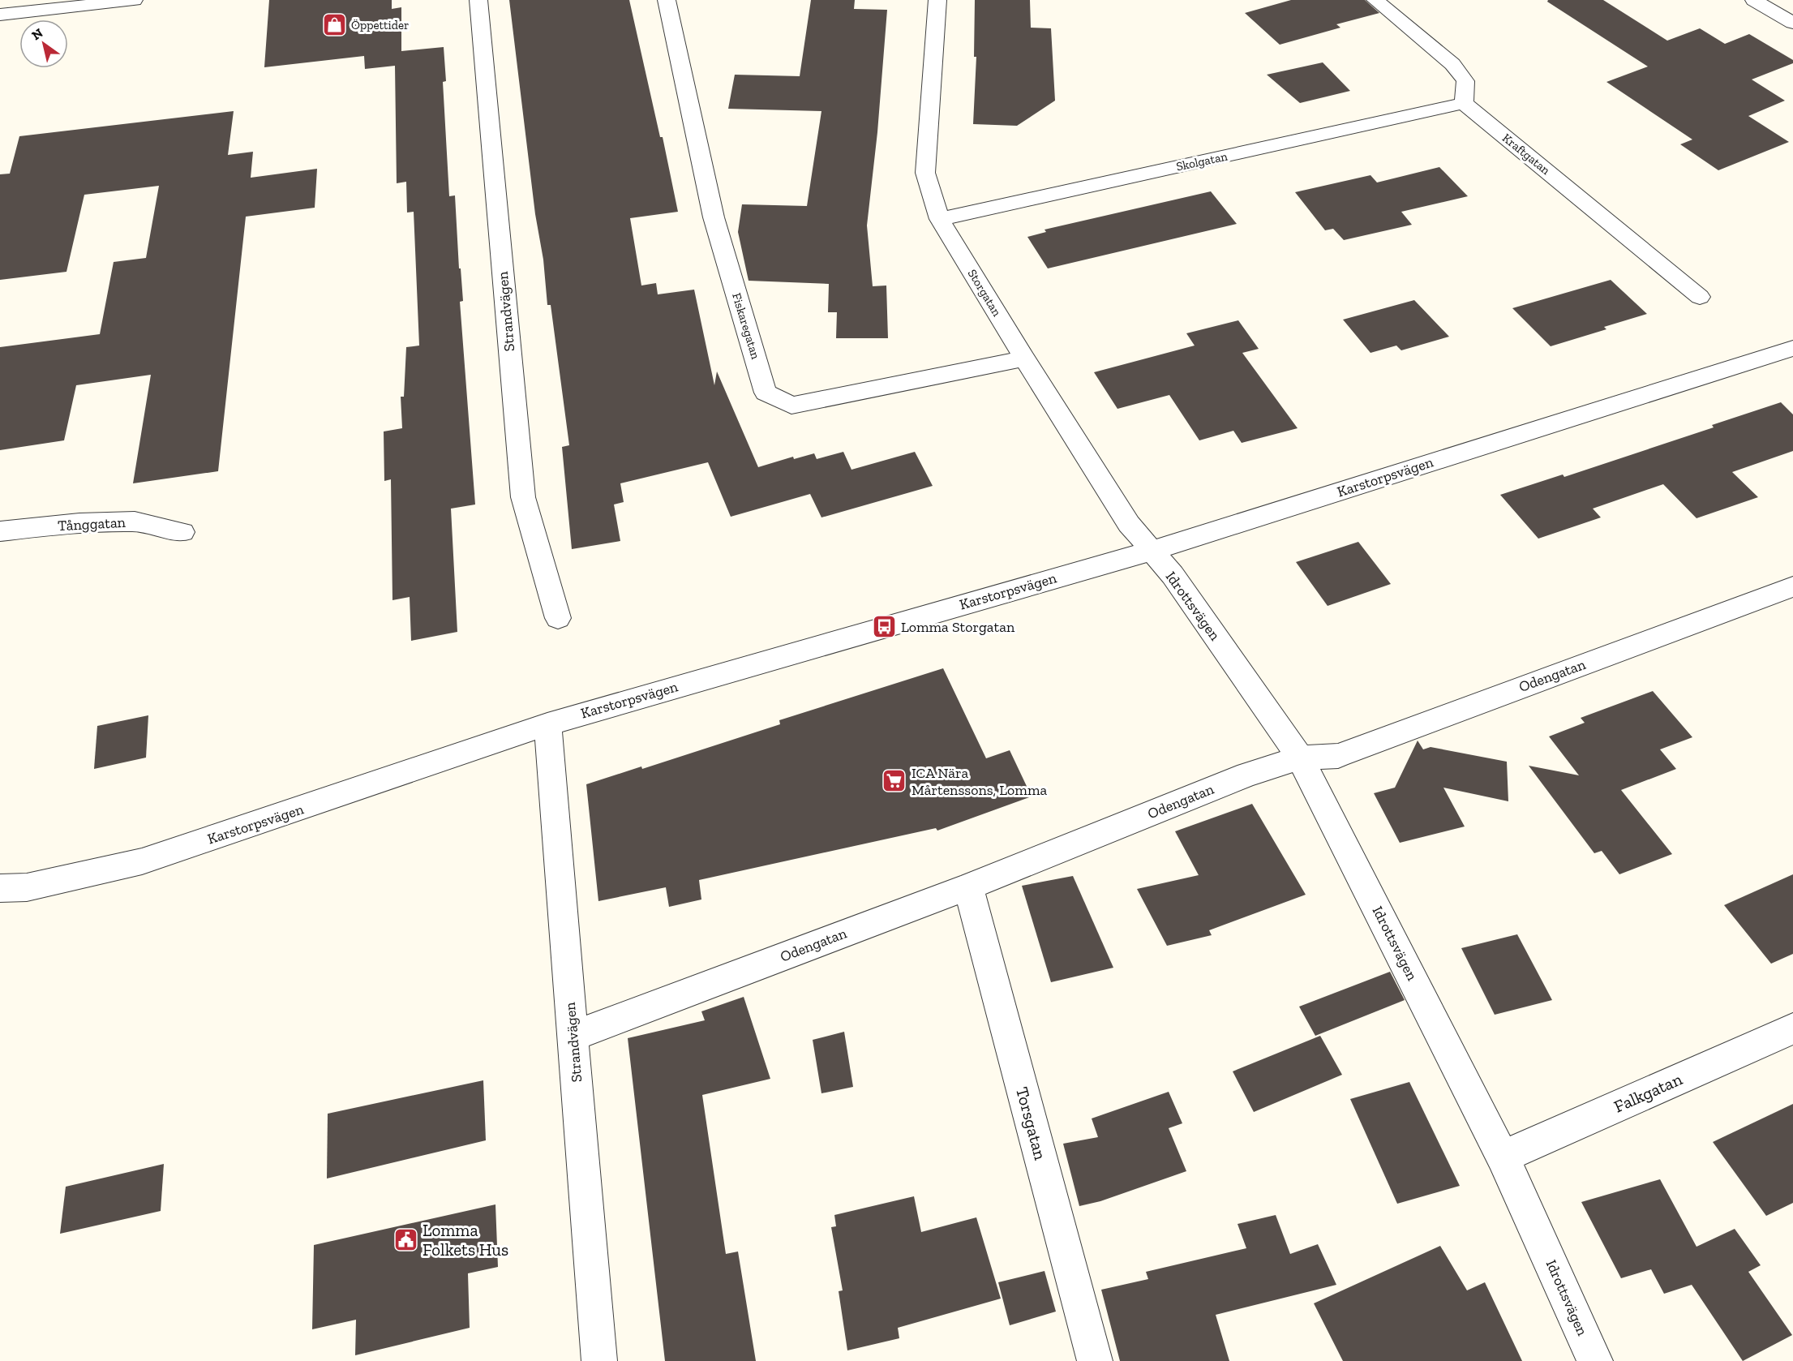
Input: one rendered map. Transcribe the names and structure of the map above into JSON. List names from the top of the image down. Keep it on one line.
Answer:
{"streets":{"street":["Kraftgatan","Skolgatan","Storgatan","Strandvägen","Fiskaregatan","Karstorpsvägen","Tånggatan","Idrottsvägen","Odengatan","Falkgatan","Torsgatan"]},"crossings":[["Kraftgatan","Skolgatan"],["Skolgatan","Storgatan"],["Storgatan","Fiskaregatan"],["Storgatan","Karstorpsvägen"],["Storgatan","Idrottsvägen"],["Strandvägen","Karstorpsvägen"],["Strandvägen","Odengatan"],["Karstorpsvägen","Idrottsvägen"],["Idrottsvägen","Odengatan"],["Idrottsvägen","Falkgatan"],["Odengatan","Torsgatan"]],"places":{"shop":["Öppettider"],"bus stop":["Lomma Storgatan"],"supermarket":["ICA Nära Mårtenssons, Lomma"],"public building":["Lomma Folkets Hus"]},"north":"top left"}
